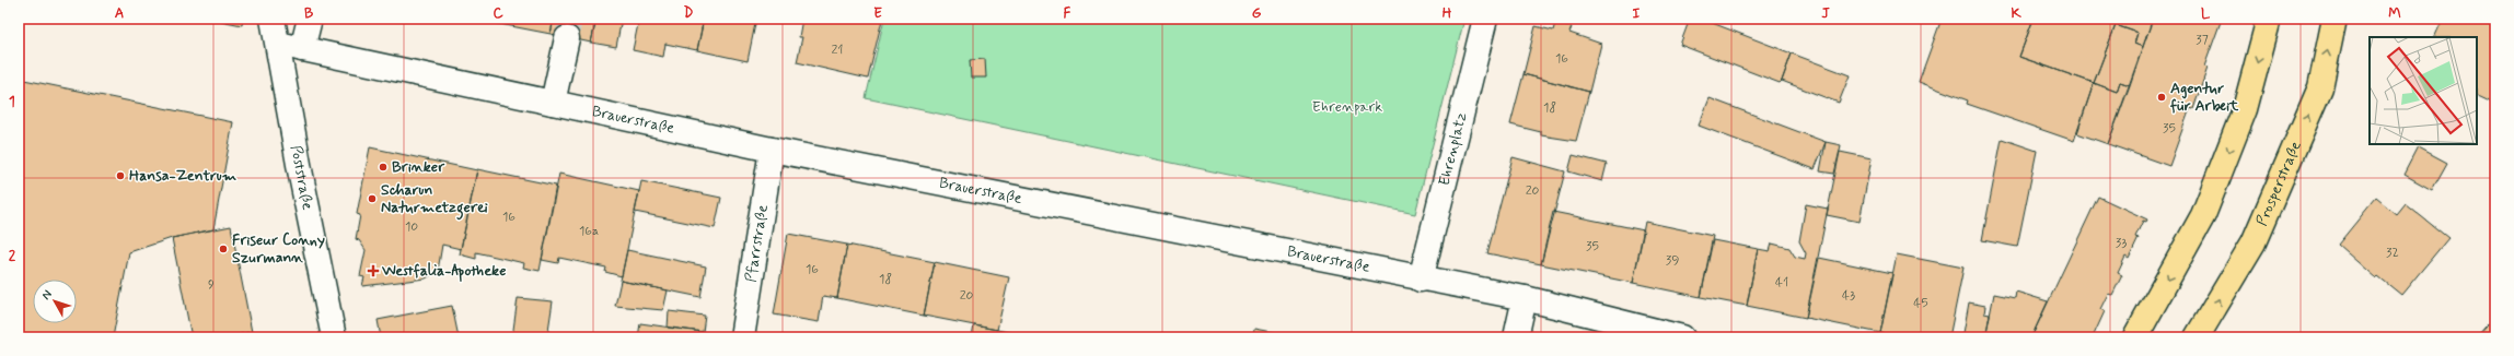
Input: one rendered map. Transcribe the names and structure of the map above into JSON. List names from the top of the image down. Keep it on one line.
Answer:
{"streets":{"main road":["Prosperstraße"],"street":["Brauerstraße","Ehrenplatz","Poststraße","Pfarrstraße"]},"crossings":[["Brauerstraße","Ehrenplatz"],["Brauerstraße","Poststraße"],["Brauerstraße","Pfarrstraße"]],"parks":["Ehrenpark"],"places":{"other":["Agentur für Arbeit","Brinker","Hansa-Zentrum","Scharun Naturmetzgerei","Friseur Conny Szurmann"],"health":["Westfalia-Apotheke"]},"house_numbers":["37","21","16","18","35","20","16","10","16a","33","35","32","39","16","18","41","9","20","43","45"],"north":"top left","grid":{"columns":["A","B","C","D","E","F","G","H","I","J","K","L","M"],"rows":["1","2"]}}
